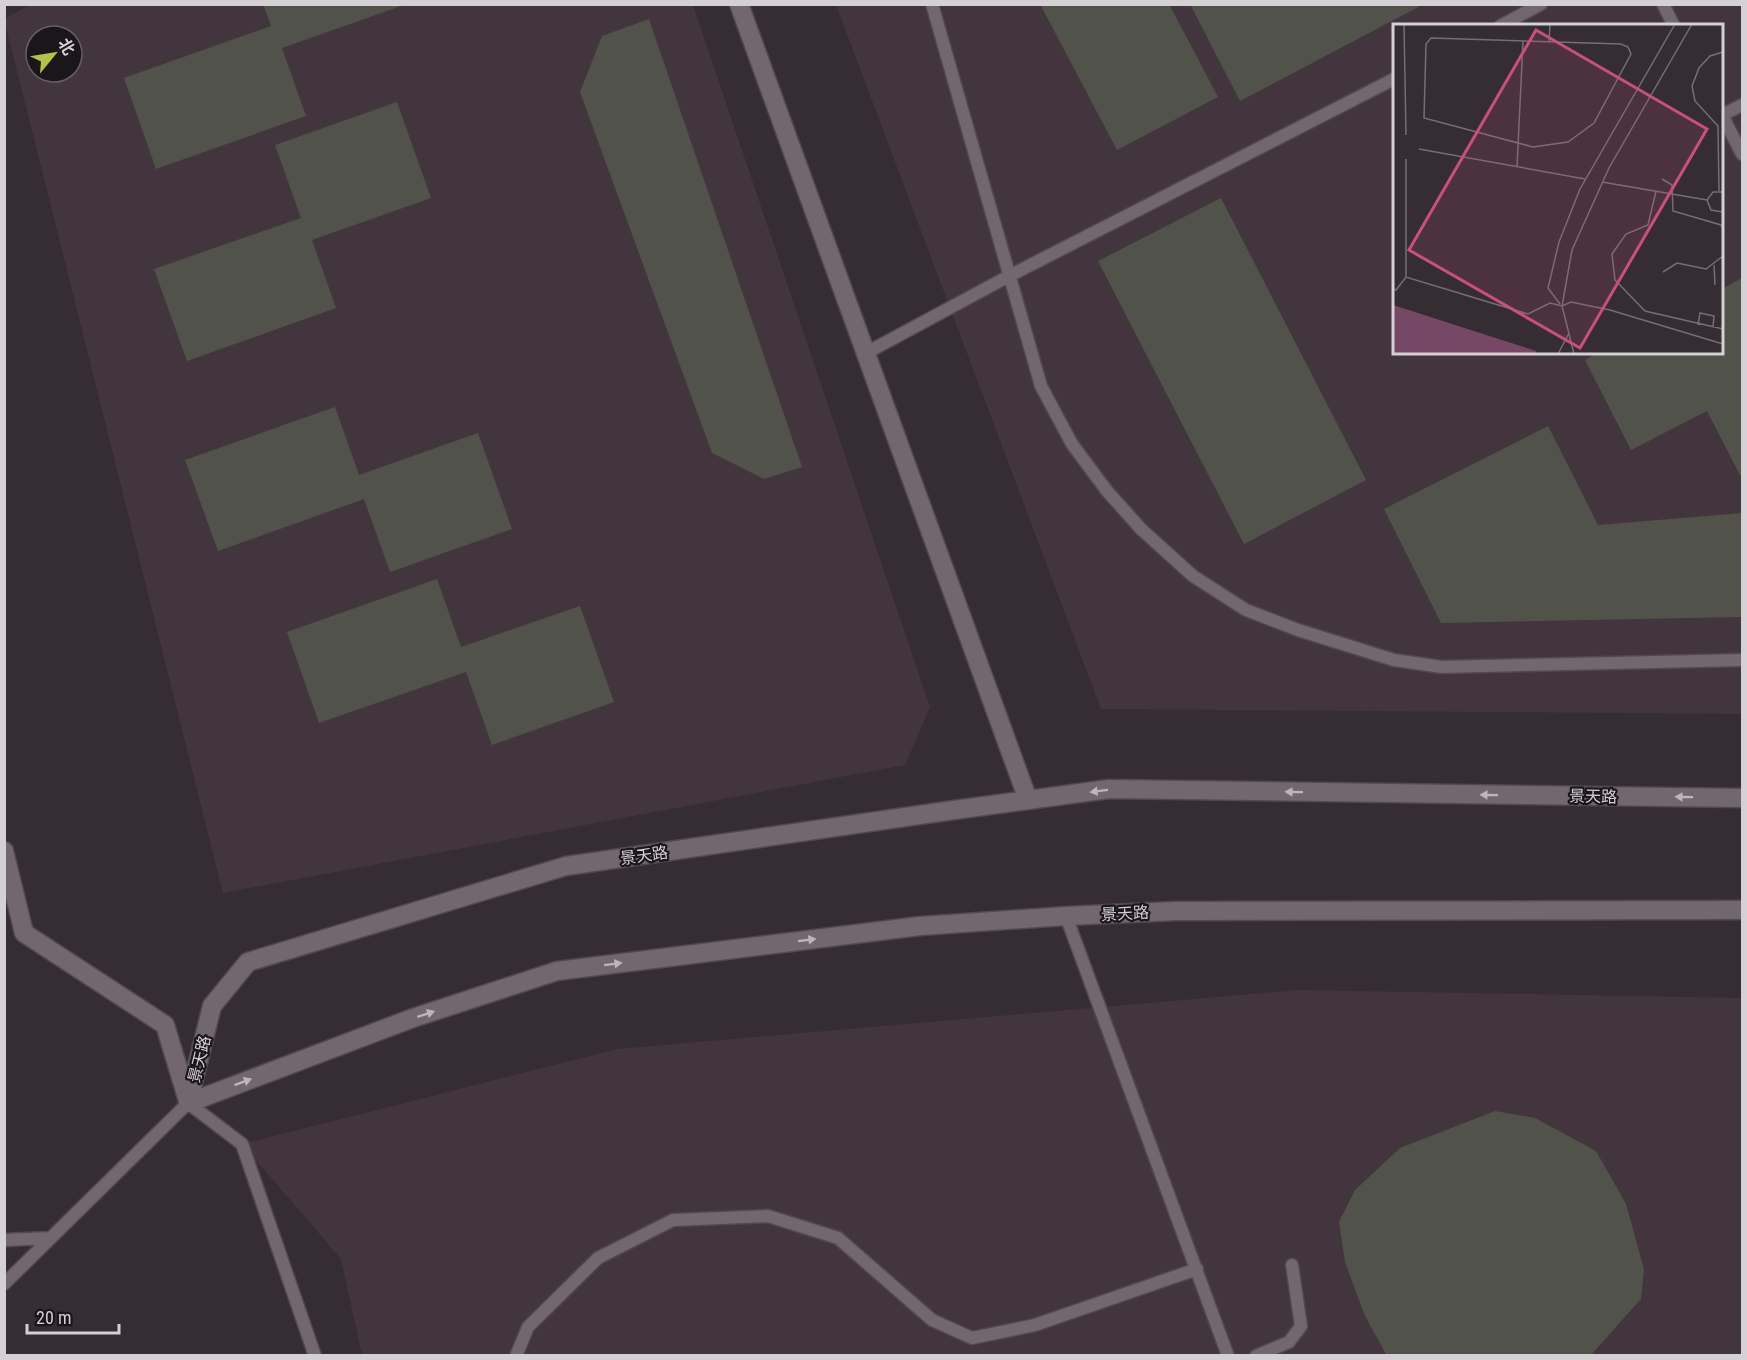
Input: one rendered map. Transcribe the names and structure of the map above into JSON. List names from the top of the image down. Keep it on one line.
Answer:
{"streets":{"street":["景天路"]},"scale_bar":"20 m","north":"top right"}
